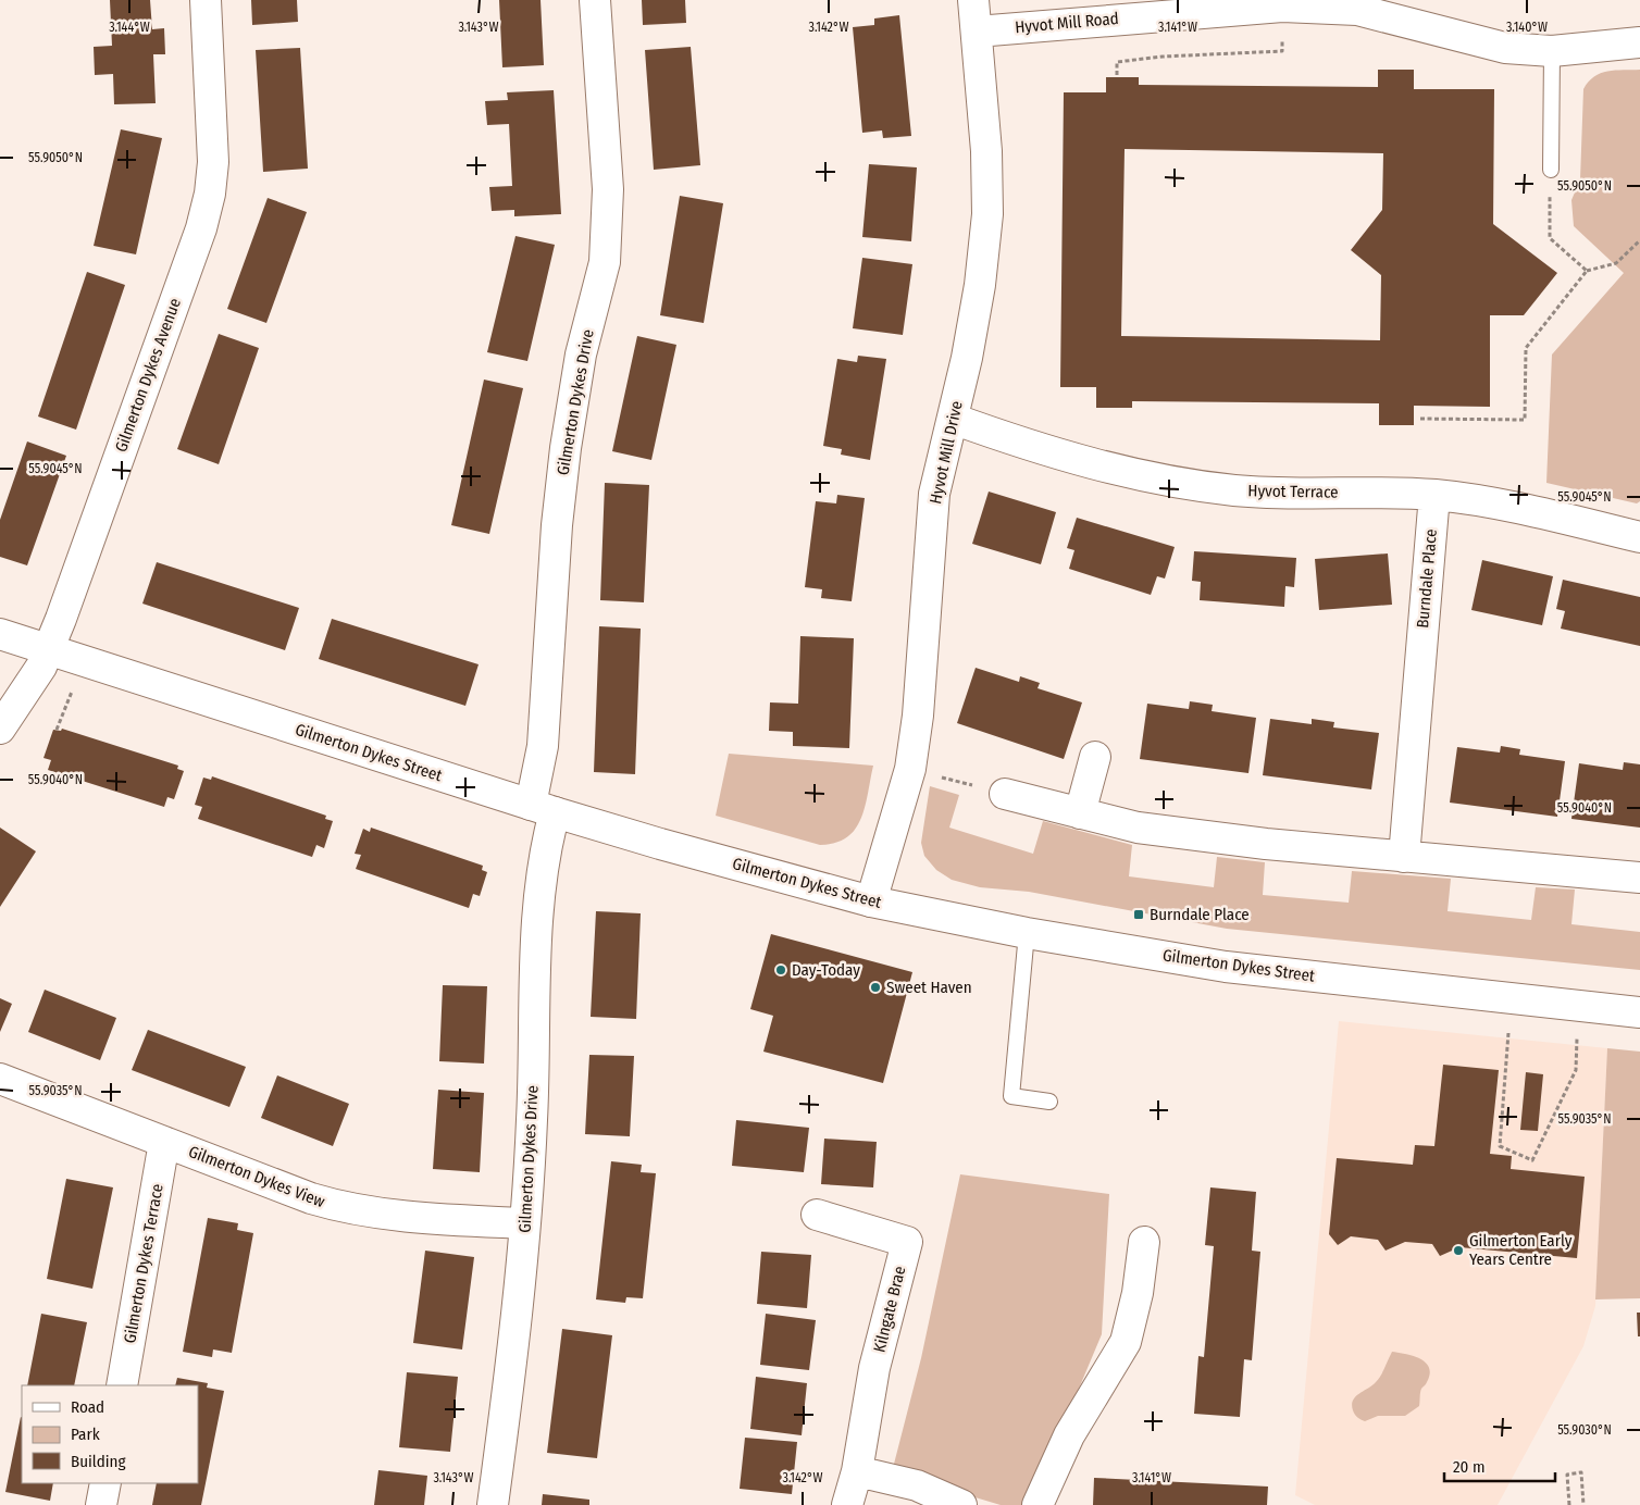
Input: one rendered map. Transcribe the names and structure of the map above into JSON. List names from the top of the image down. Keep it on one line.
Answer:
{"streets":{"street":["Hyvot Mill Road","Gilmerton Dykes Avenue","Gilmerton Dykes Drive","Hyvot Mill Drive","Hyvot Terrace","Burndale Place","Gilmerton Dykes Street","Gilmerton Dykes View","Gilmerton Dykes Terrace","Kilngate Brae"]},"crossings":[["Hyvot Mill Road","Hyvot Mill Drive"],["Gilmerton Dykes Avenue","Gilmerton Dykes Street"],["Gilmerton Dykes Drive","Gilmerton Dykes Street"],["Gilmerton Dykes Drive","Gilmerton Dykes View"],["Hyvot Mill Drive","Hyvot Terrace"],["Hyvot Mill Drive","Gilmerton Dykes Street"],["Hyvot Terrace","Burndale Place"],["Gilmerton Dykes View","Gilmerton Dykes Terrace"]],"places":{"transit":["Burndale Place"],"other":["Day-Today","Sweet Haven","Gilmerton Early Years Centre"]},"legend":["Road","Park","Building"],"scale_bar":"20 m","coordinates":["3.144°W","3.143°W","3.142°W","3.141°W","3.140°W","55.9050°N","55.9045°N","55.9040°N","55.9035°N","55.9030°N"]}
